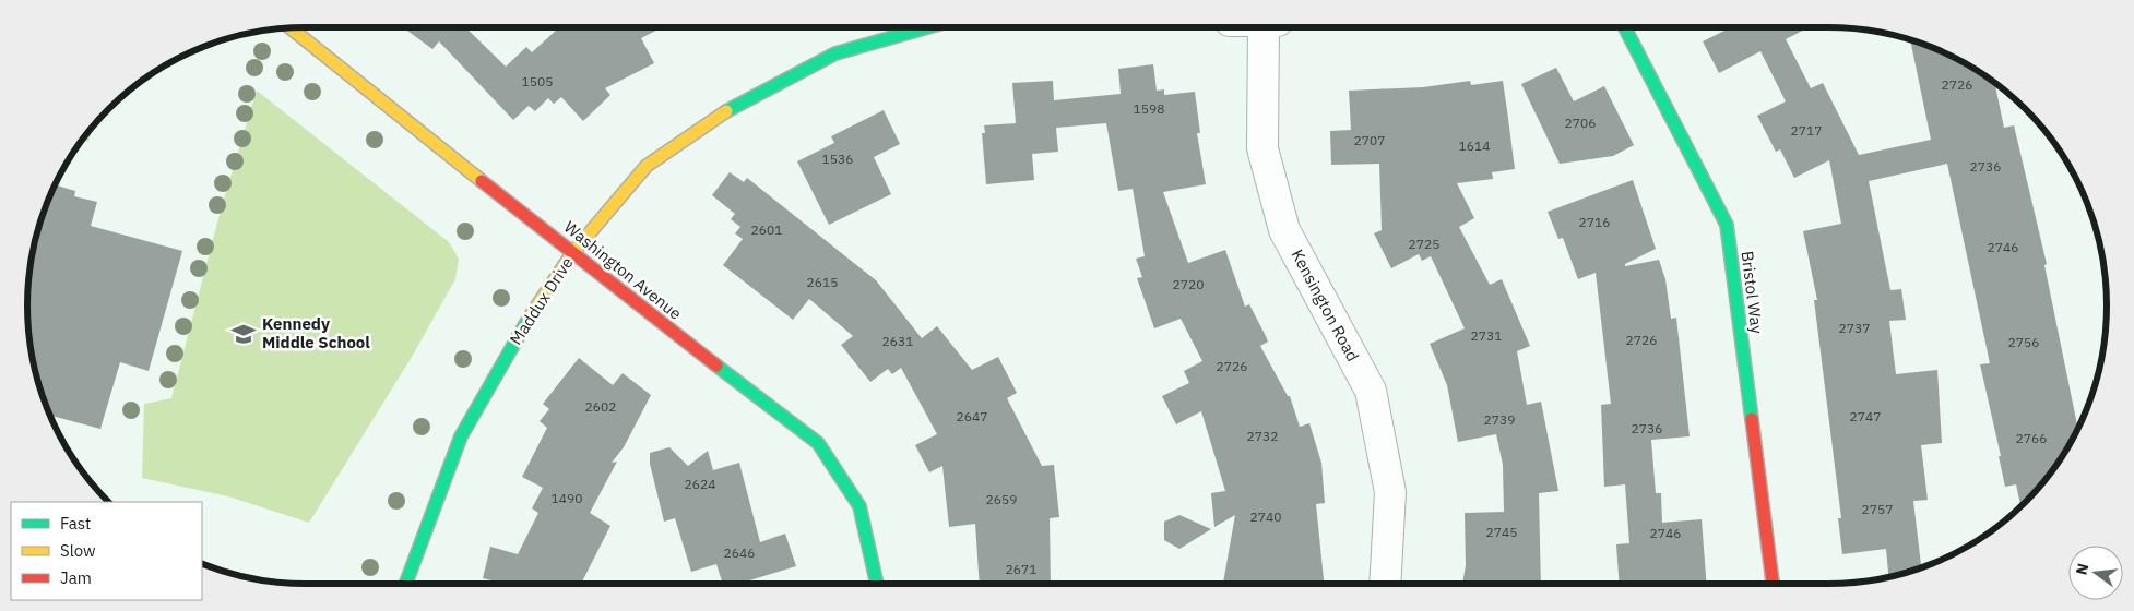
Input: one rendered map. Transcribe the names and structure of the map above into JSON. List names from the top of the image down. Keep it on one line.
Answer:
{"streets":{"street":["Washington Avenue","Bristol Way","Maddux Drive","Kensington Road"]},"crossings":[["Washington Avenue","Maddux Drive"]],"places":{"school or university":["Kennedy Middle School"]},"house_numbers":["1505","2726","1598","2706","2717","2707","1614","1536","2736","2716","2601","2725","2746","2615","2720","2737","2731","2726","2631","2756","2726","2602","2647","2747","2739","2736","2732","2766","2624","1490","2659","2757","2740","2745","2746","2646","2671"],"legend":["Fast","Slow","Jam"],"north":"left"}
